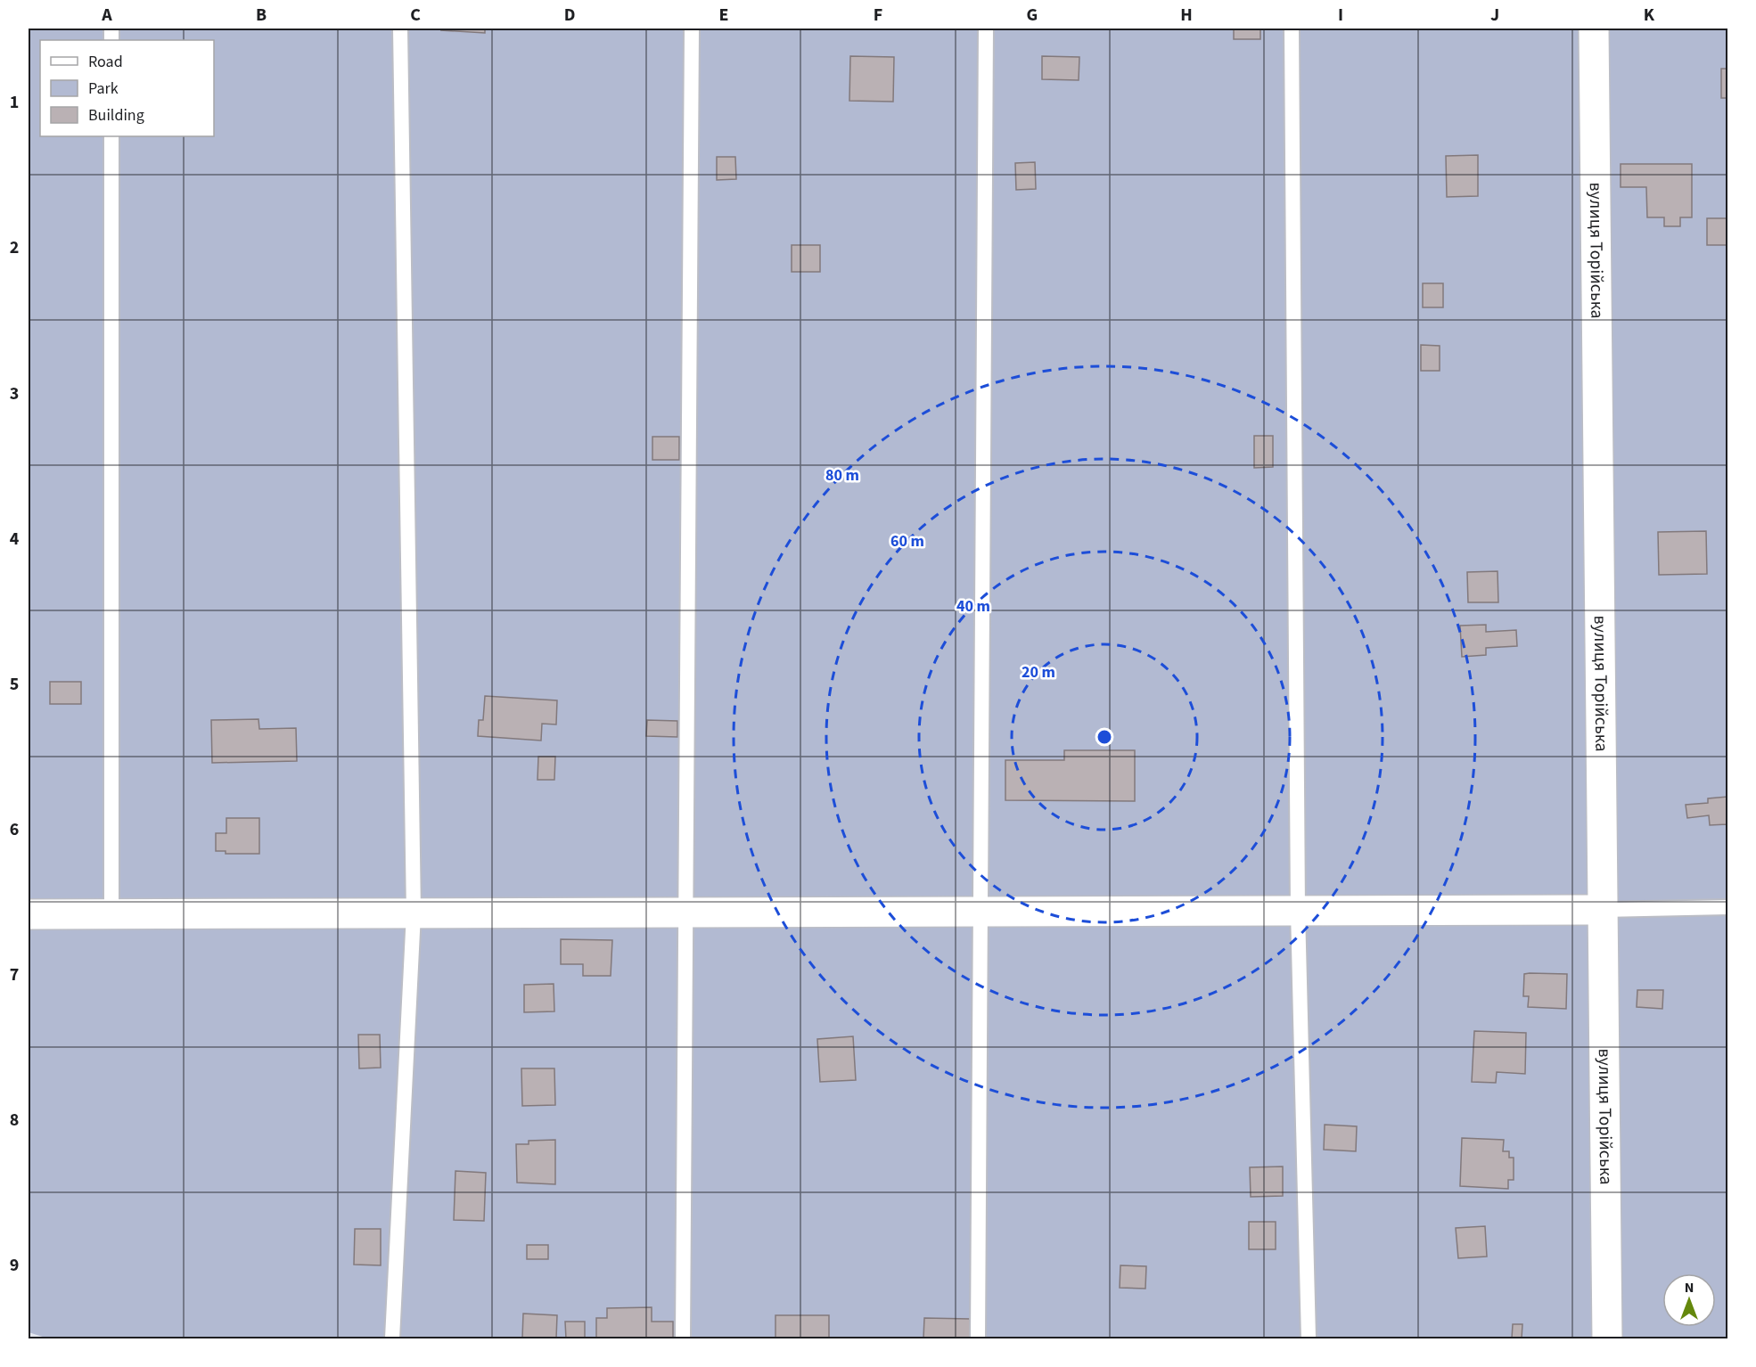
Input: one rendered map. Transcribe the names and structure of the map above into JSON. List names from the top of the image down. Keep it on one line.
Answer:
{"streets":{"street":["вулиця Торійська"]},"legend":["Road","Park","Building"],"north":"top","grid":{"columns":["A","B","C","D","E","F","G","H","I","J","K"],"rows":["1","2","3","4","5","6","7","8","9"]},"rings":["80 m","60 m","40 m","20 m"]}
